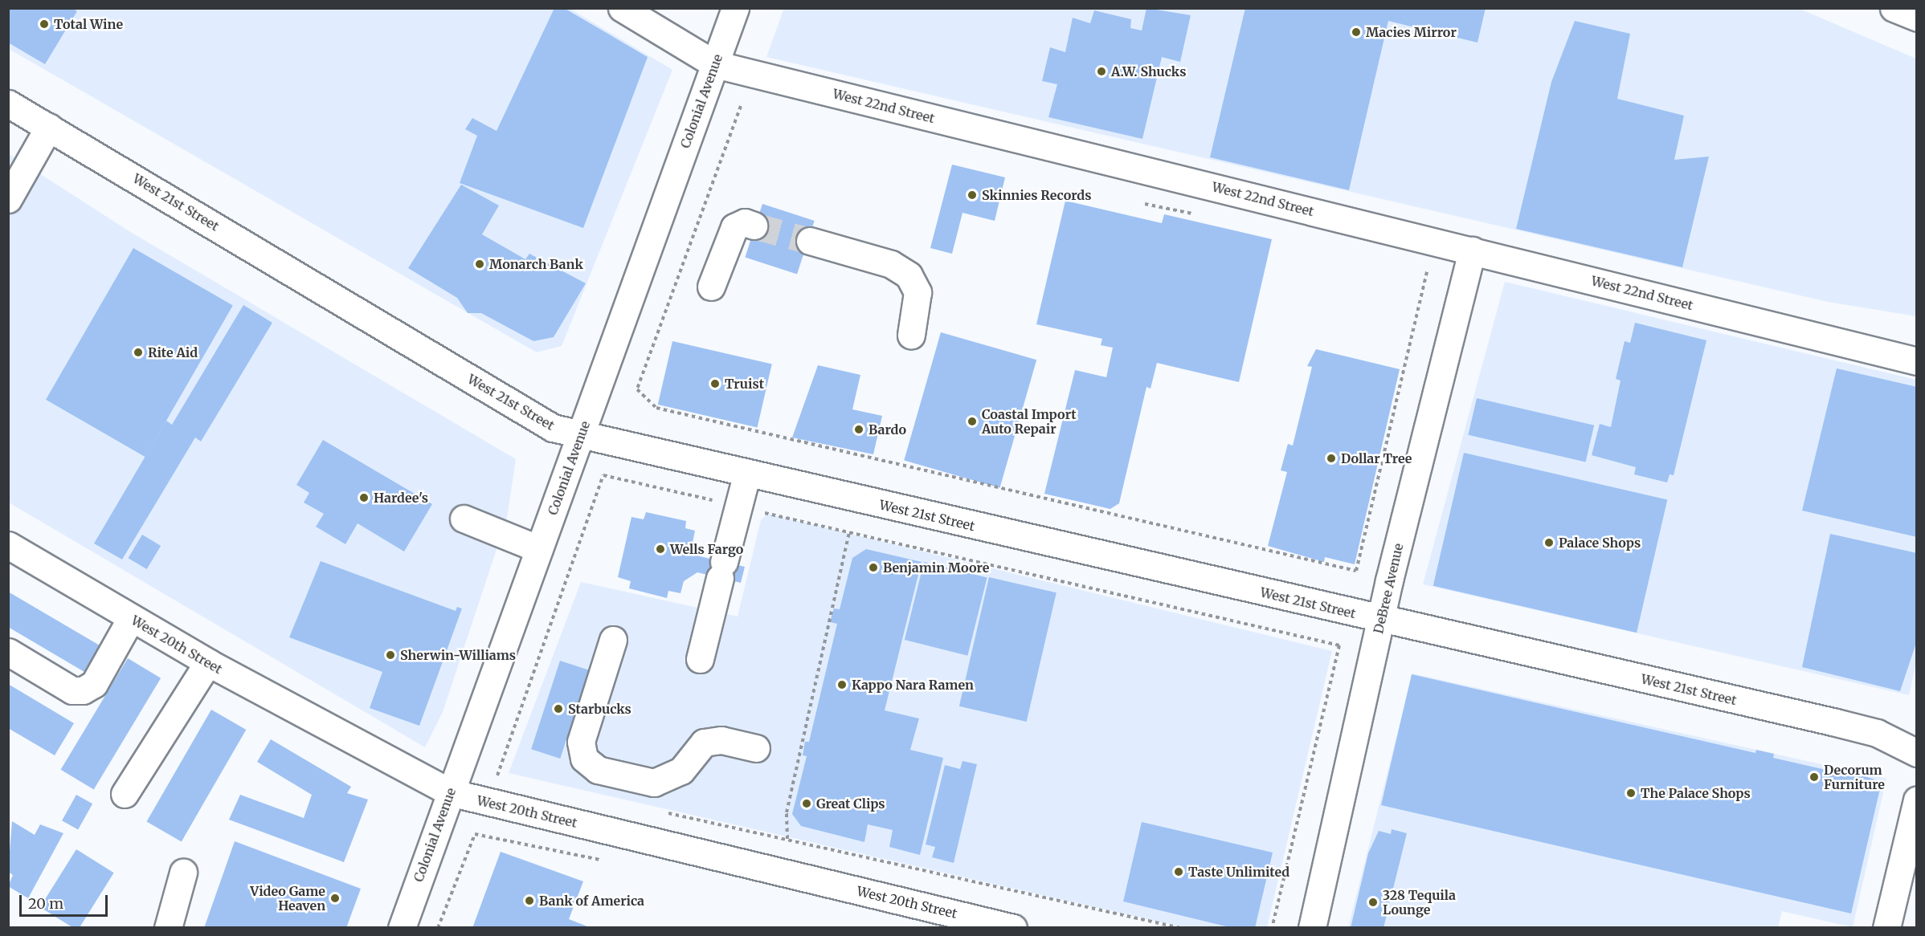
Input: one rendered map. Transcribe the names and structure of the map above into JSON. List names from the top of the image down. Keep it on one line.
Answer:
{"streets":{"street":["Colonial Avenue","West 22nd Street","West 21st Street","DeBree Avenue","West 20th Street"]},"crossings":[["Colonial Avenue","West 22nd Street"],["Colonial Avenue","West 21st Street"],["Colonial Avenue","West 20th Street"],["West 22nd Street","DeBree Avenue"],["West 21st Street","DeBree Avenue"]],"places":["Total Wine","Macies Mirror","A.W. Shucks","Skinnies Records","Monarch Bank","Rite Aid","Truist","Coastal Import Auto Repair","Bardo","Dollar Tree","Hardee's","Palace Shops","Wells Fargo","Benjamin Moore","Sherwin-Williams","Kappo Nara Ramen","Starbucks","Decorum Furniture","The Palace Shops","Great Clips","Taste Unlimited","Video Game Heaven","Bank of America","328 Tequila Lounge"],"scale_bar":"20 m"}
